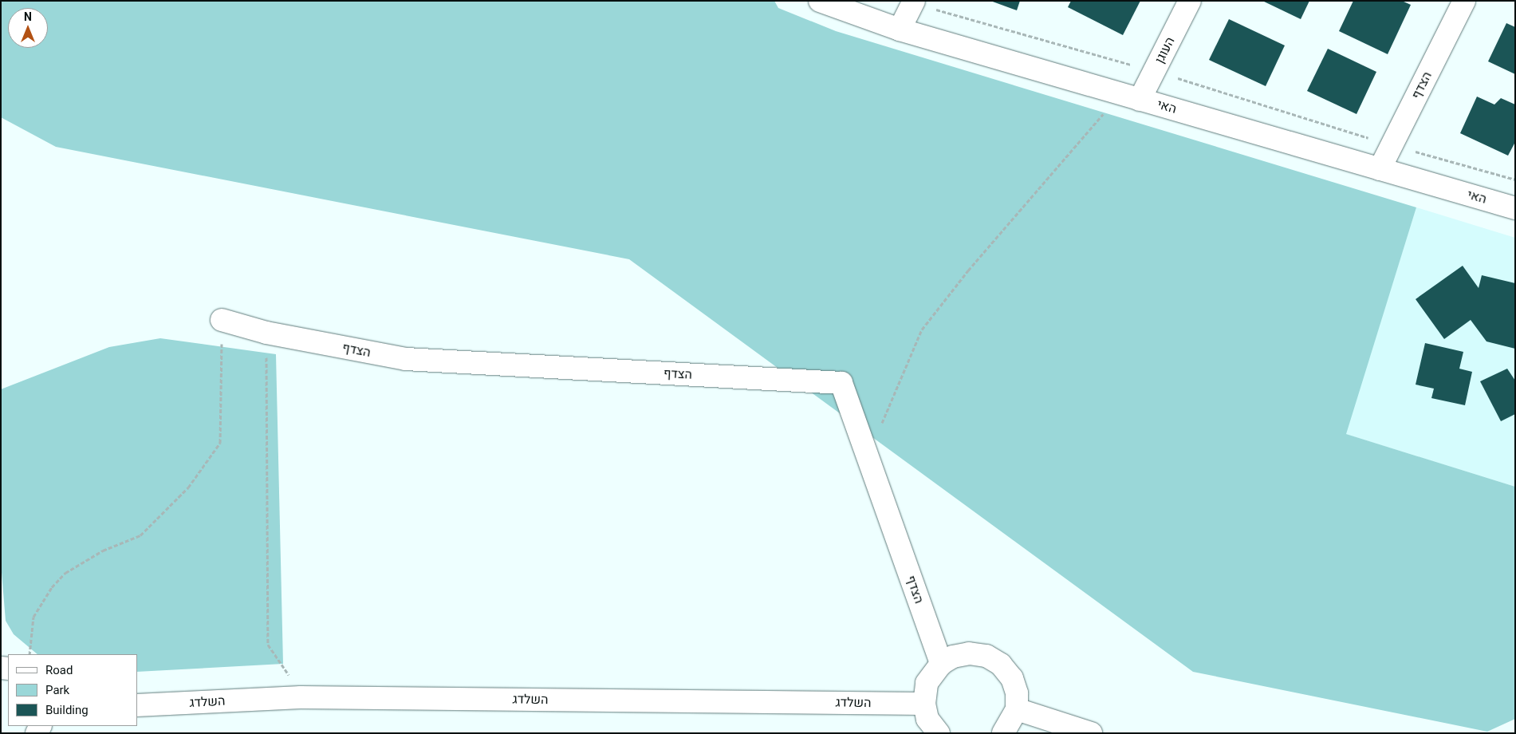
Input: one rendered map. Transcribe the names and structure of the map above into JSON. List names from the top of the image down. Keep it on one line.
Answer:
{"streets":{"street":["העוגן","הצדף","האי","השלדג"]},"crossings":[["העוגן","האי"],["הצדף","האי"]],"legend":["Road","Park","Building"],"north":"top"}
